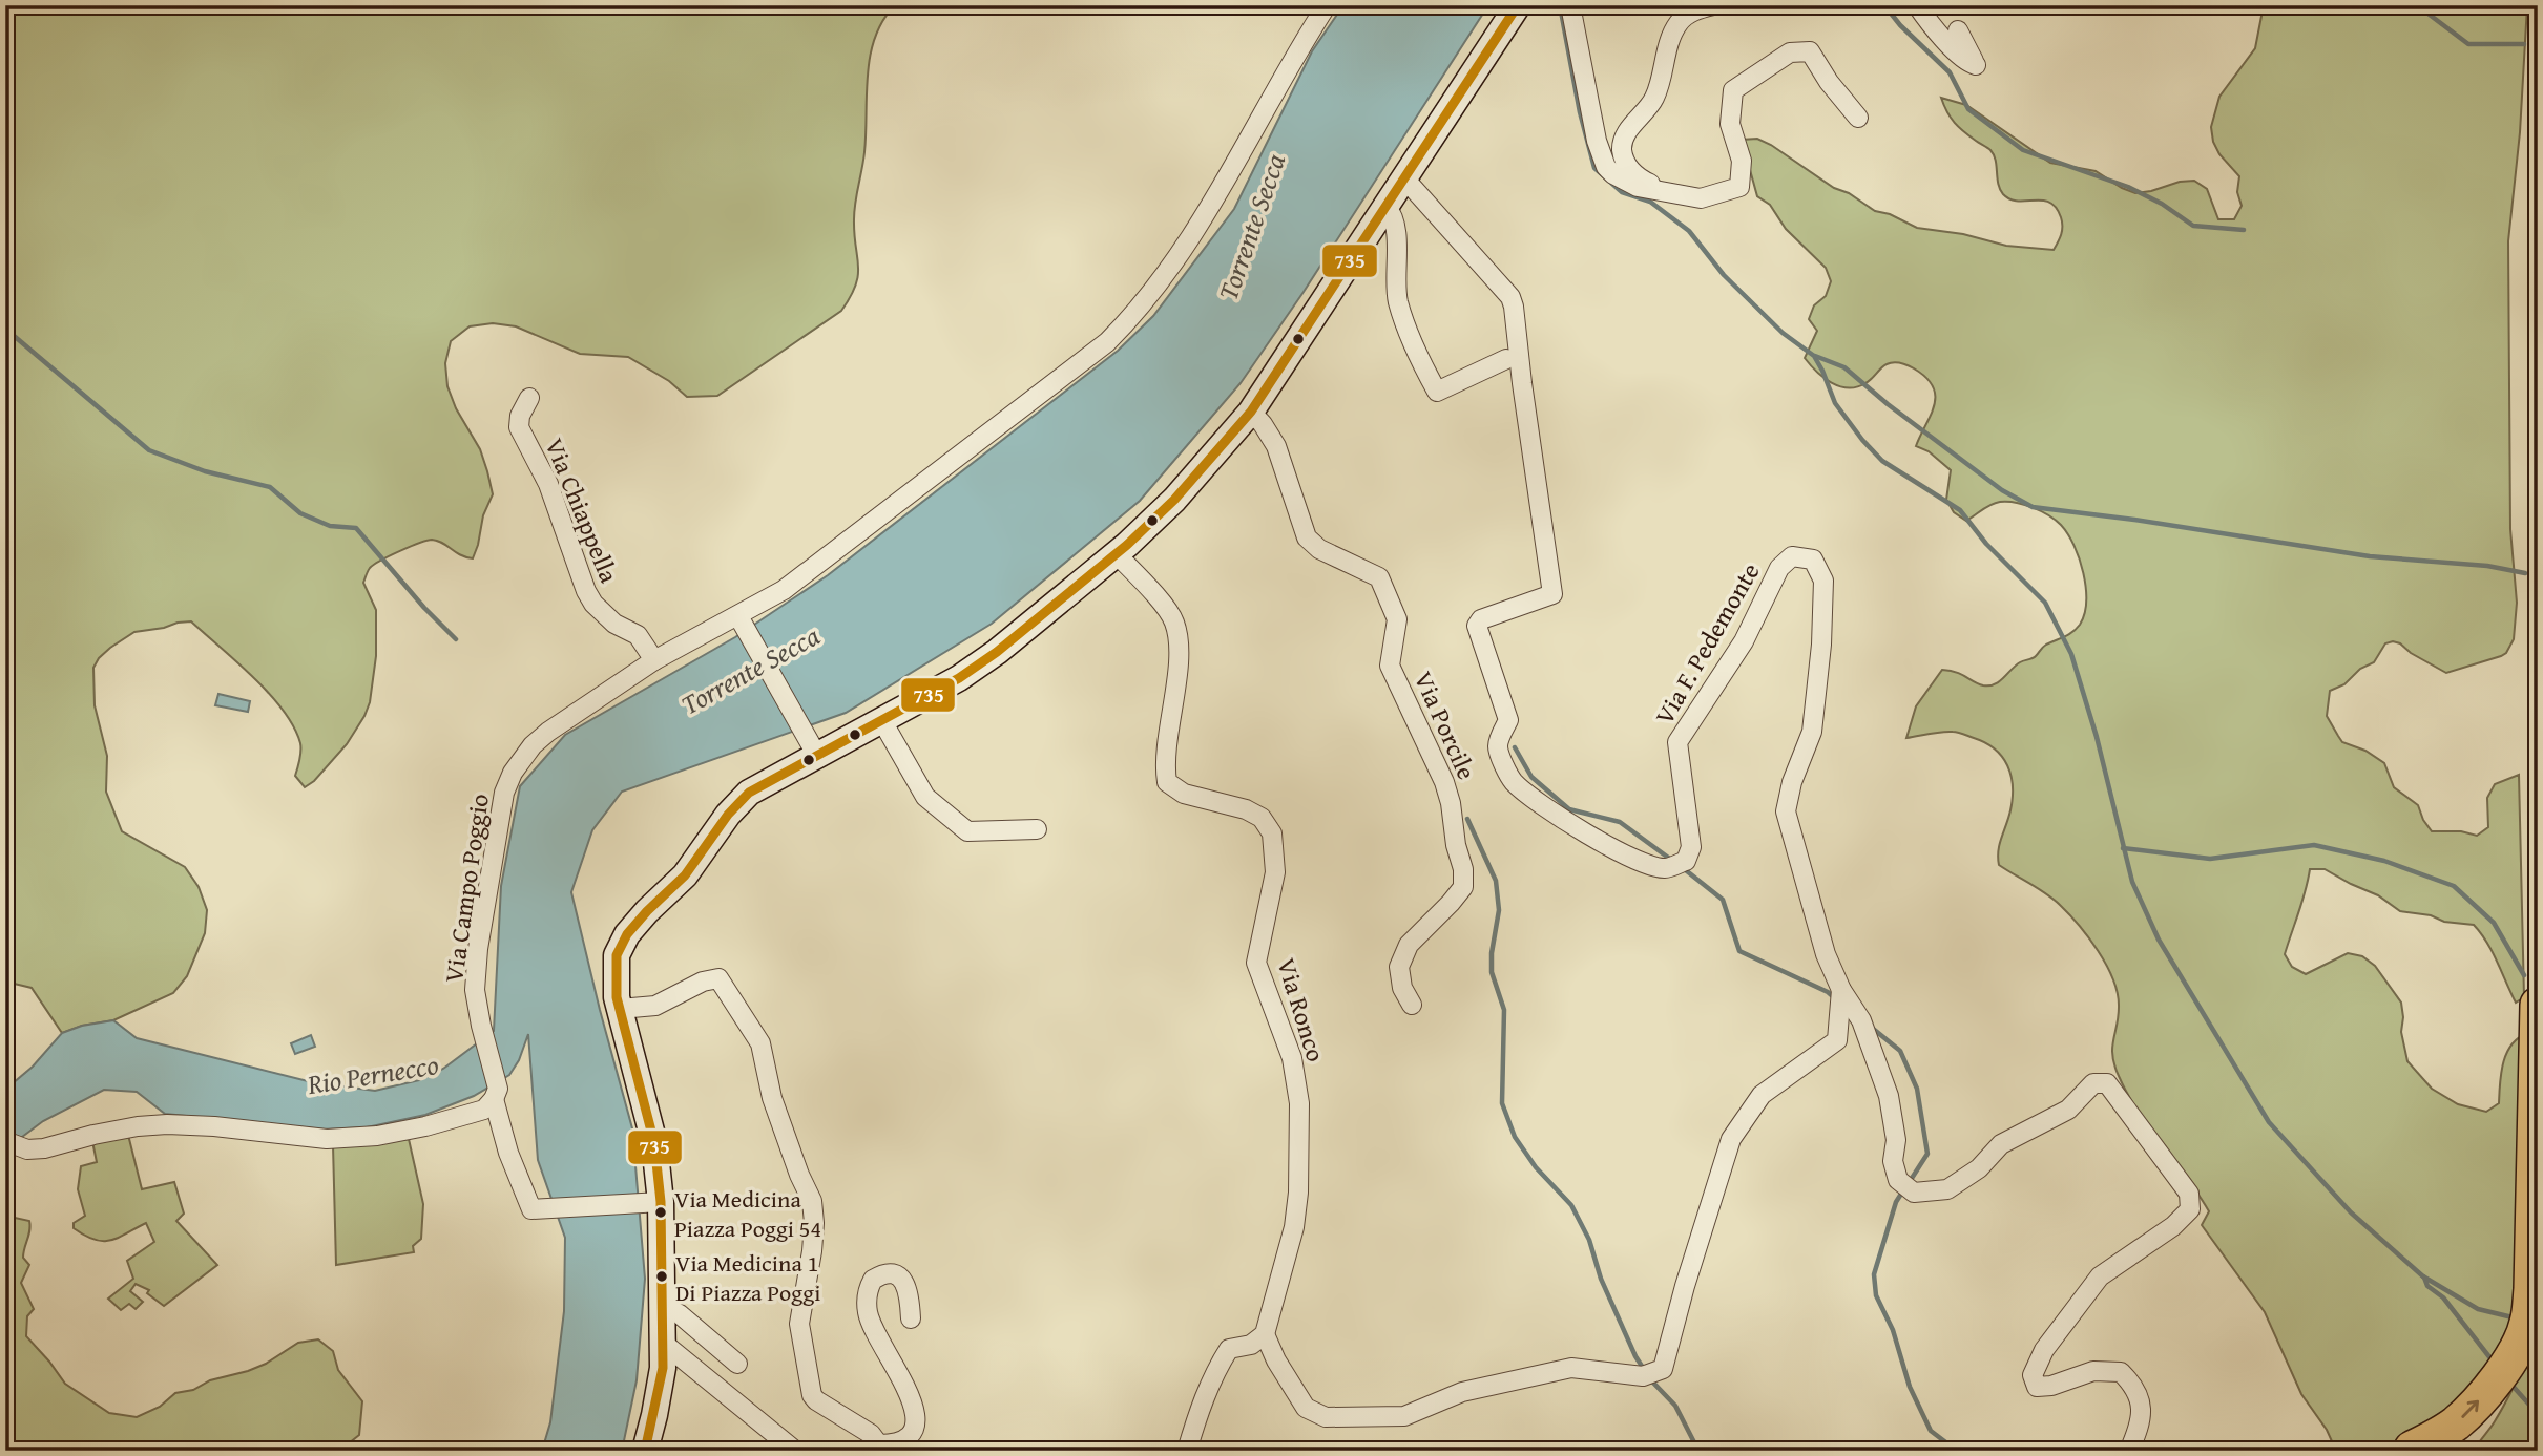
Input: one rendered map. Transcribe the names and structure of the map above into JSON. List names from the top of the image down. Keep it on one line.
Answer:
{"streets":{"street":["Via Chiappella","Via F. Pedemonte","Via Porcile","Via Campo Poggio","Via Ronco"]},"crossings":[["Via Chiappella","Via Campo Poggio"]],"water":["Torrente Secca","Rio Pernecco"],"places":["Via Medicina Piazza Poggi 54","Via Medicina 1 Di Piazza Poggi"],"lines":["transit line 735"]}
